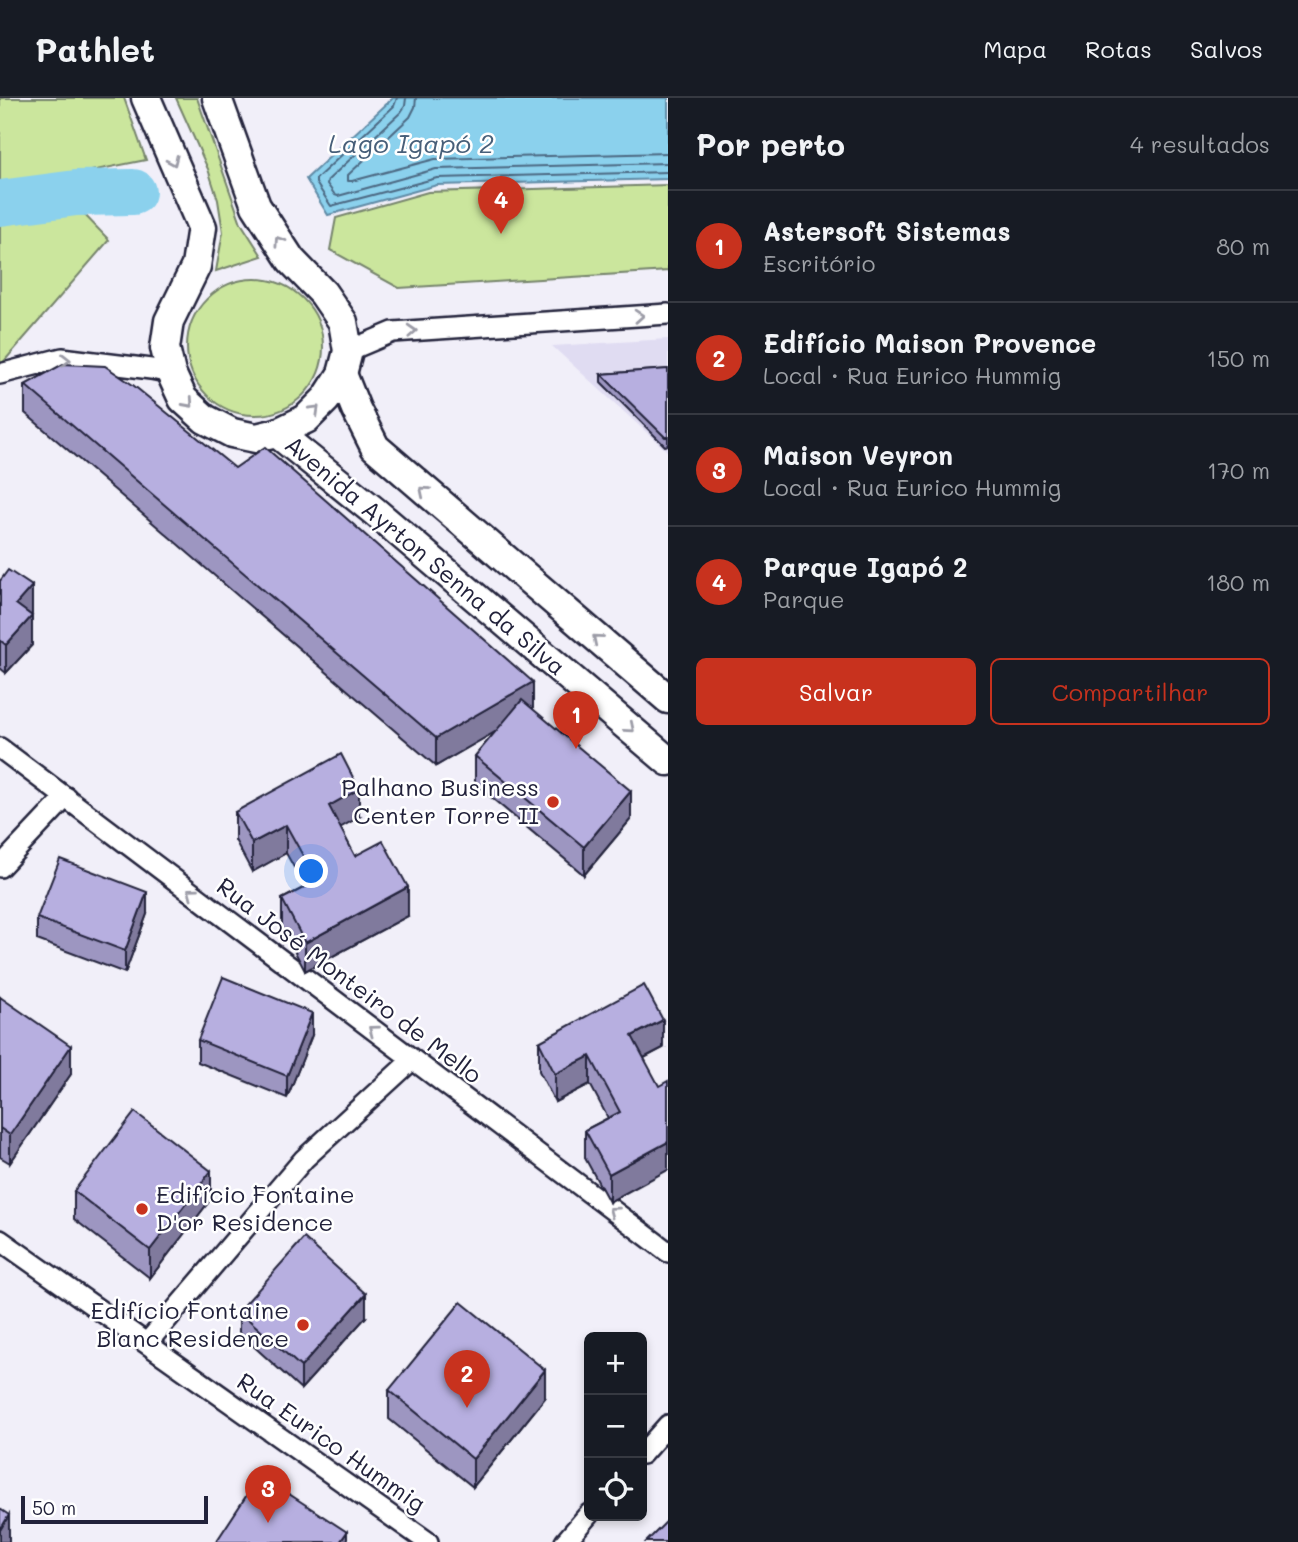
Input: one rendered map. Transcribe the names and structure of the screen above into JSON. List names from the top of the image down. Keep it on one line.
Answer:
{"streets":{"main road":["Avenida Ayrton Senna da Silva"],"street":["Rua José Monteiro de Mello","Rua Eurico Hummig"]},"one_way":["Rua José Monteiro de Mello"],"water":["Lago Igapó 2"],"places":["Palhano Business Center Torre II","Edifício Fontaine D'or Residence","Edifício Fontaine Blanc Residence"],"scale_bar":"50 m","page":{"header":"Pathlet","nav":["Mapa","Rotas","Salvos"],"heading":["Por perto","4 resultados"],"pins":["4","1","2","3"],"list":[{"mark":"1","name":"Astersoft Sistemas","note":"Escritório","value":"80 m"},{"mark":"2","name":"Edifício Maison Provence","note":"Local · Rua Eurico Hummig","value":"150 m"},{"mark":"3","name":"Maison Veyron","note":"Local · Rua Eurico Hummig","value":"170 m"},{"mark":"4","name":"Parque Igapó 2","note":"Parque","value":"180 m"}],"buttons":["Salvar","Compartilhar"],"map_buttons":["+","−"],"scale":"50 m"}}
